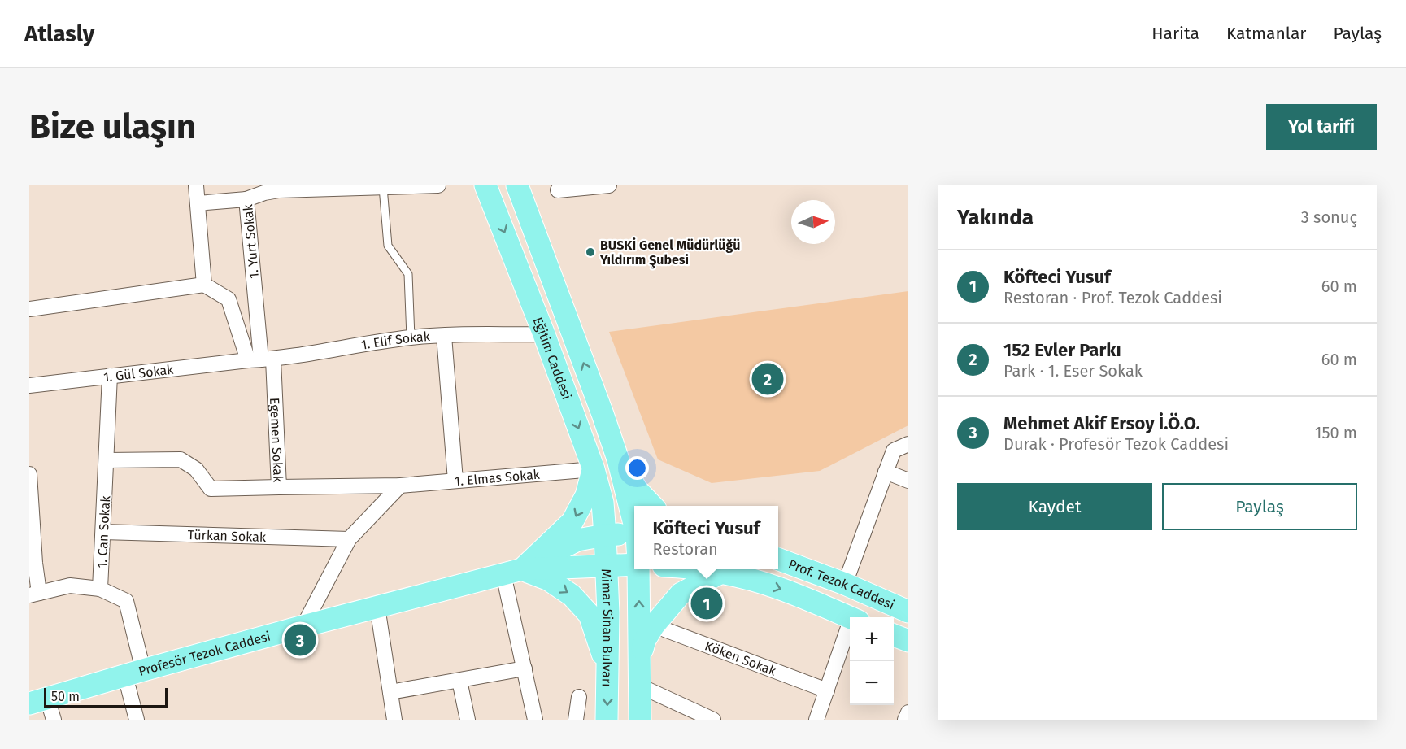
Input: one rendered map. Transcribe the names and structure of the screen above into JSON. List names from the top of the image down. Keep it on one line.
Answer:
{"streets":{"main road":["Eğitim Caddesi","Prof. Tezok Caddesi","Mimar Sinan Bulvarı","Profesör Tezok Caddesi"],"street":["1. Yurt Sokak","1. Elif Sokak","1. Gül Sokak","Egemen Sokak","1. Elmas Sokak","1. Can Sokak","Türkan Sokak","Köken Sokak"]},"crossings":[["1. Yurt Sokak","1. Elif Sokak"],["1. Yurt Sokak","1. Gül Sokak"],["1. Yurt Sokak","Egemen Sokak"],["1. Elif Sokak","Eğitim Caddesi"],["1. Elif Sokak","1. Gül Sokak"],["1. Elif Sokak","Egemen Sokak"],["Eğitim Caddesi","1. Elmas Sokak"],["Eğitim Caddesi","Mimar Sinan Bulvarı"],["1. Gül Sokak","Egemen Sokak"],["1. Gül Sokak","1. Can Sokak"],["Egemen Sokak","1. Elmas Sokak"],["1. Can Sokak","Türkan Sokak"]],"places":["BUSKİ Genel Müdürlüğü Yıldırım Şubesi"],"scale_bar":"50 m","north":"right","page":{"header":"Atlasly","nav":["Harita","Katmanlar","Paylaş"],"buttons":["Yol tarifi",["Kaydet","Paylaş"]],"title":"Bize ulaşın","heading":["Yakında","3 sonuç"],"list":[{"mark":"1","name":"Köfteci Yusuf","note":"Restoran · Prof. Tezok Caddesi","value":"60 m"},{"mark":"2","name":"152 Evler Parkı","note":"Park · 1. Eser Sokak","value":"60 m"},{"mark":"3","name":"Mehmet Akif Ersoy İ.Ö.O.","note":"Durak · Profesör Tezok Caddesi","value":"150 m"}],"pins":["2","1","3"],"popup":["Köfteci Yusuf","Restoran"],"map_buttons":["+","−"],"scale":"50 m"}}
